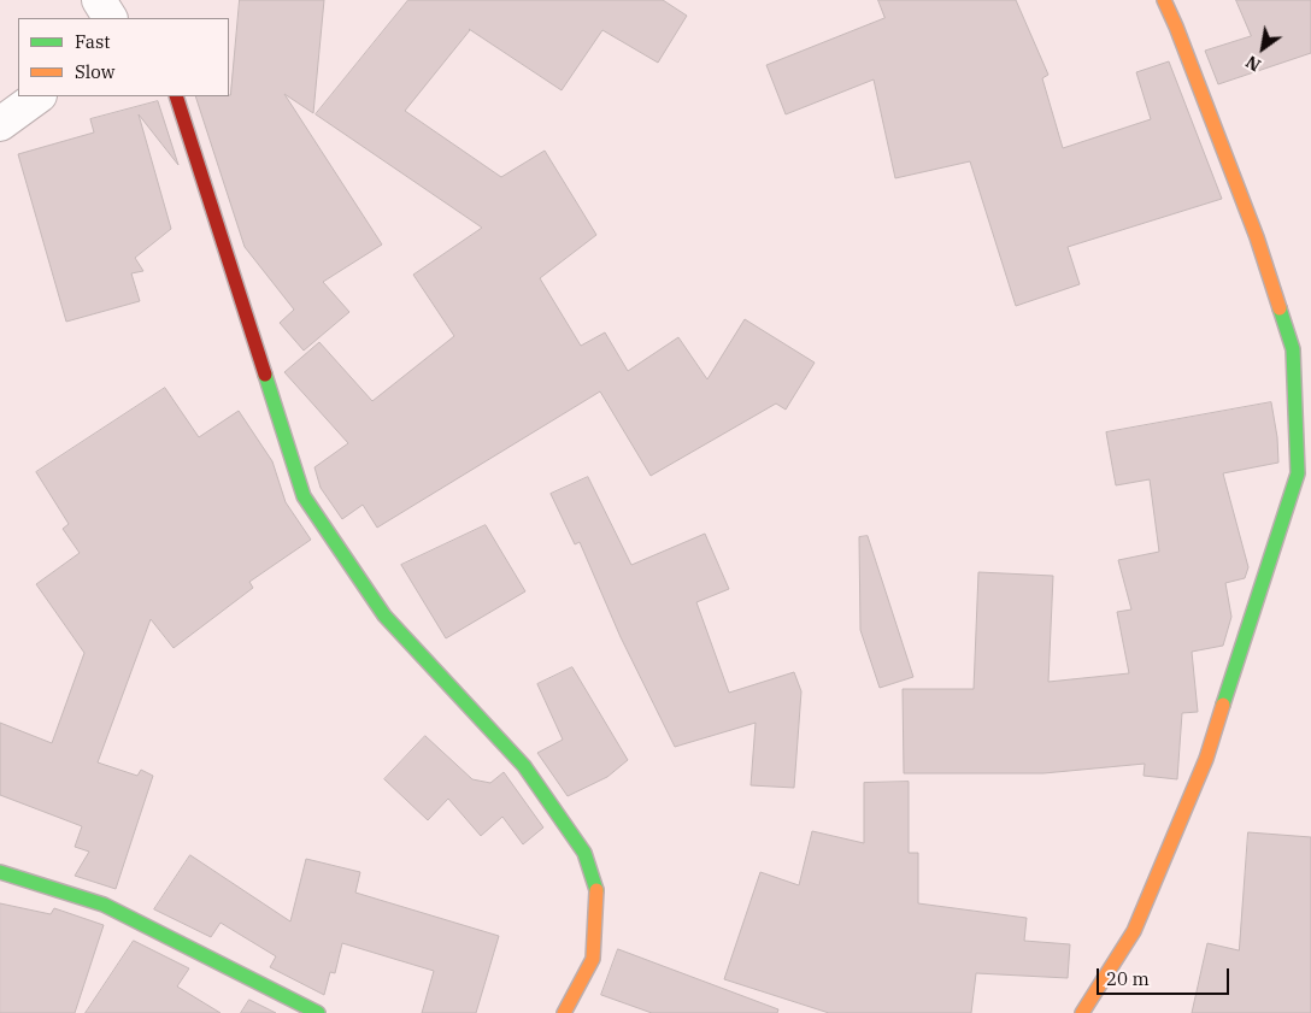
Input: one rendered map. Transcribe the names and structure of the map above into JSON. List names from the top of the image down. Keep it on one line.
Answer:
{"legend":["Fast","Slow"],"scale_bar":"20 m","north":"bottom left"}
